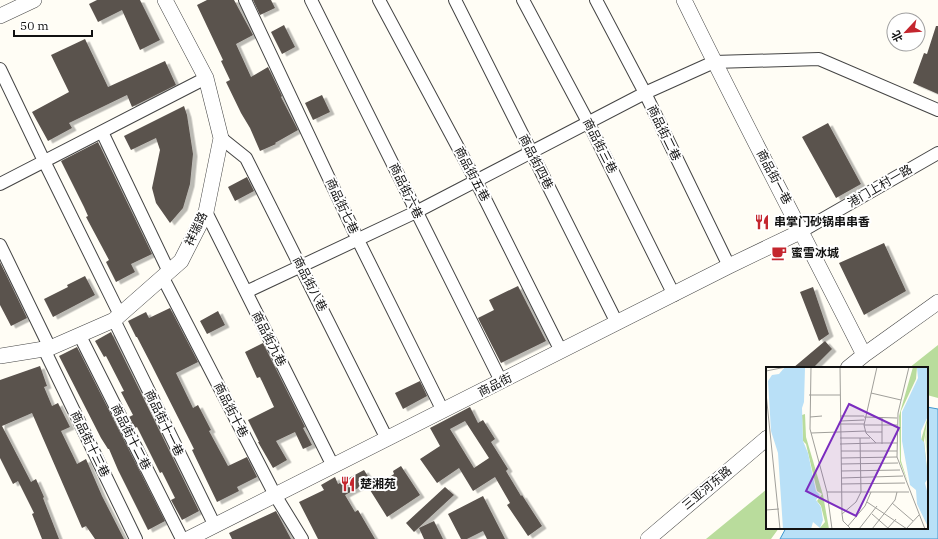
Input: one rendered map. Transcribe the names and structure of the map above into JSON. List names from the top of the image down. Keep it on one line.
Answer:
{"streets":{"street":["商品街二巷","商品街三巷","商品街四巷","商品街五巷","商品街一巷","港门上村一路","商品街六巷","商品街七巷","祥瑞路","商品街八巷","商品街九巷","商品街","商品街十巷","商品街十一巷","商品街十二巷","商品街十三巷","三亚河东路"]},"crossings":[["商品街二巷","商品街"],["商品街三巷","商品街"],["商品街四巷","商品街"],["商品街五巷","商品街"],["商品街一巷","港门上村一路"],["商品街一巷","商品街"],["港门上村一路","商品街"],["商品街六巷","商品街"],["商品街七巷","商品街"],["祥瑞路","商品街八巷"],["祥瑞路","商品街九巷"],["祥瑞路","商品街十巷"],["祥瑞路","商品街十一巷"],["祥瑞路","商品街十二巷"],["祥瑞路","商品街十三巷"],["商品街八巷","商品街"],["商品街九巷","商品街"],["商品街","商品街十巷"],["商品街","商品街十一巷"]],"places":{"restaurant":["串掌门砂锅串串香","楚湘苑"],"cafe":["蜜雪冰城"]},"scale_bar":"50 m","north":"bottom left"}
